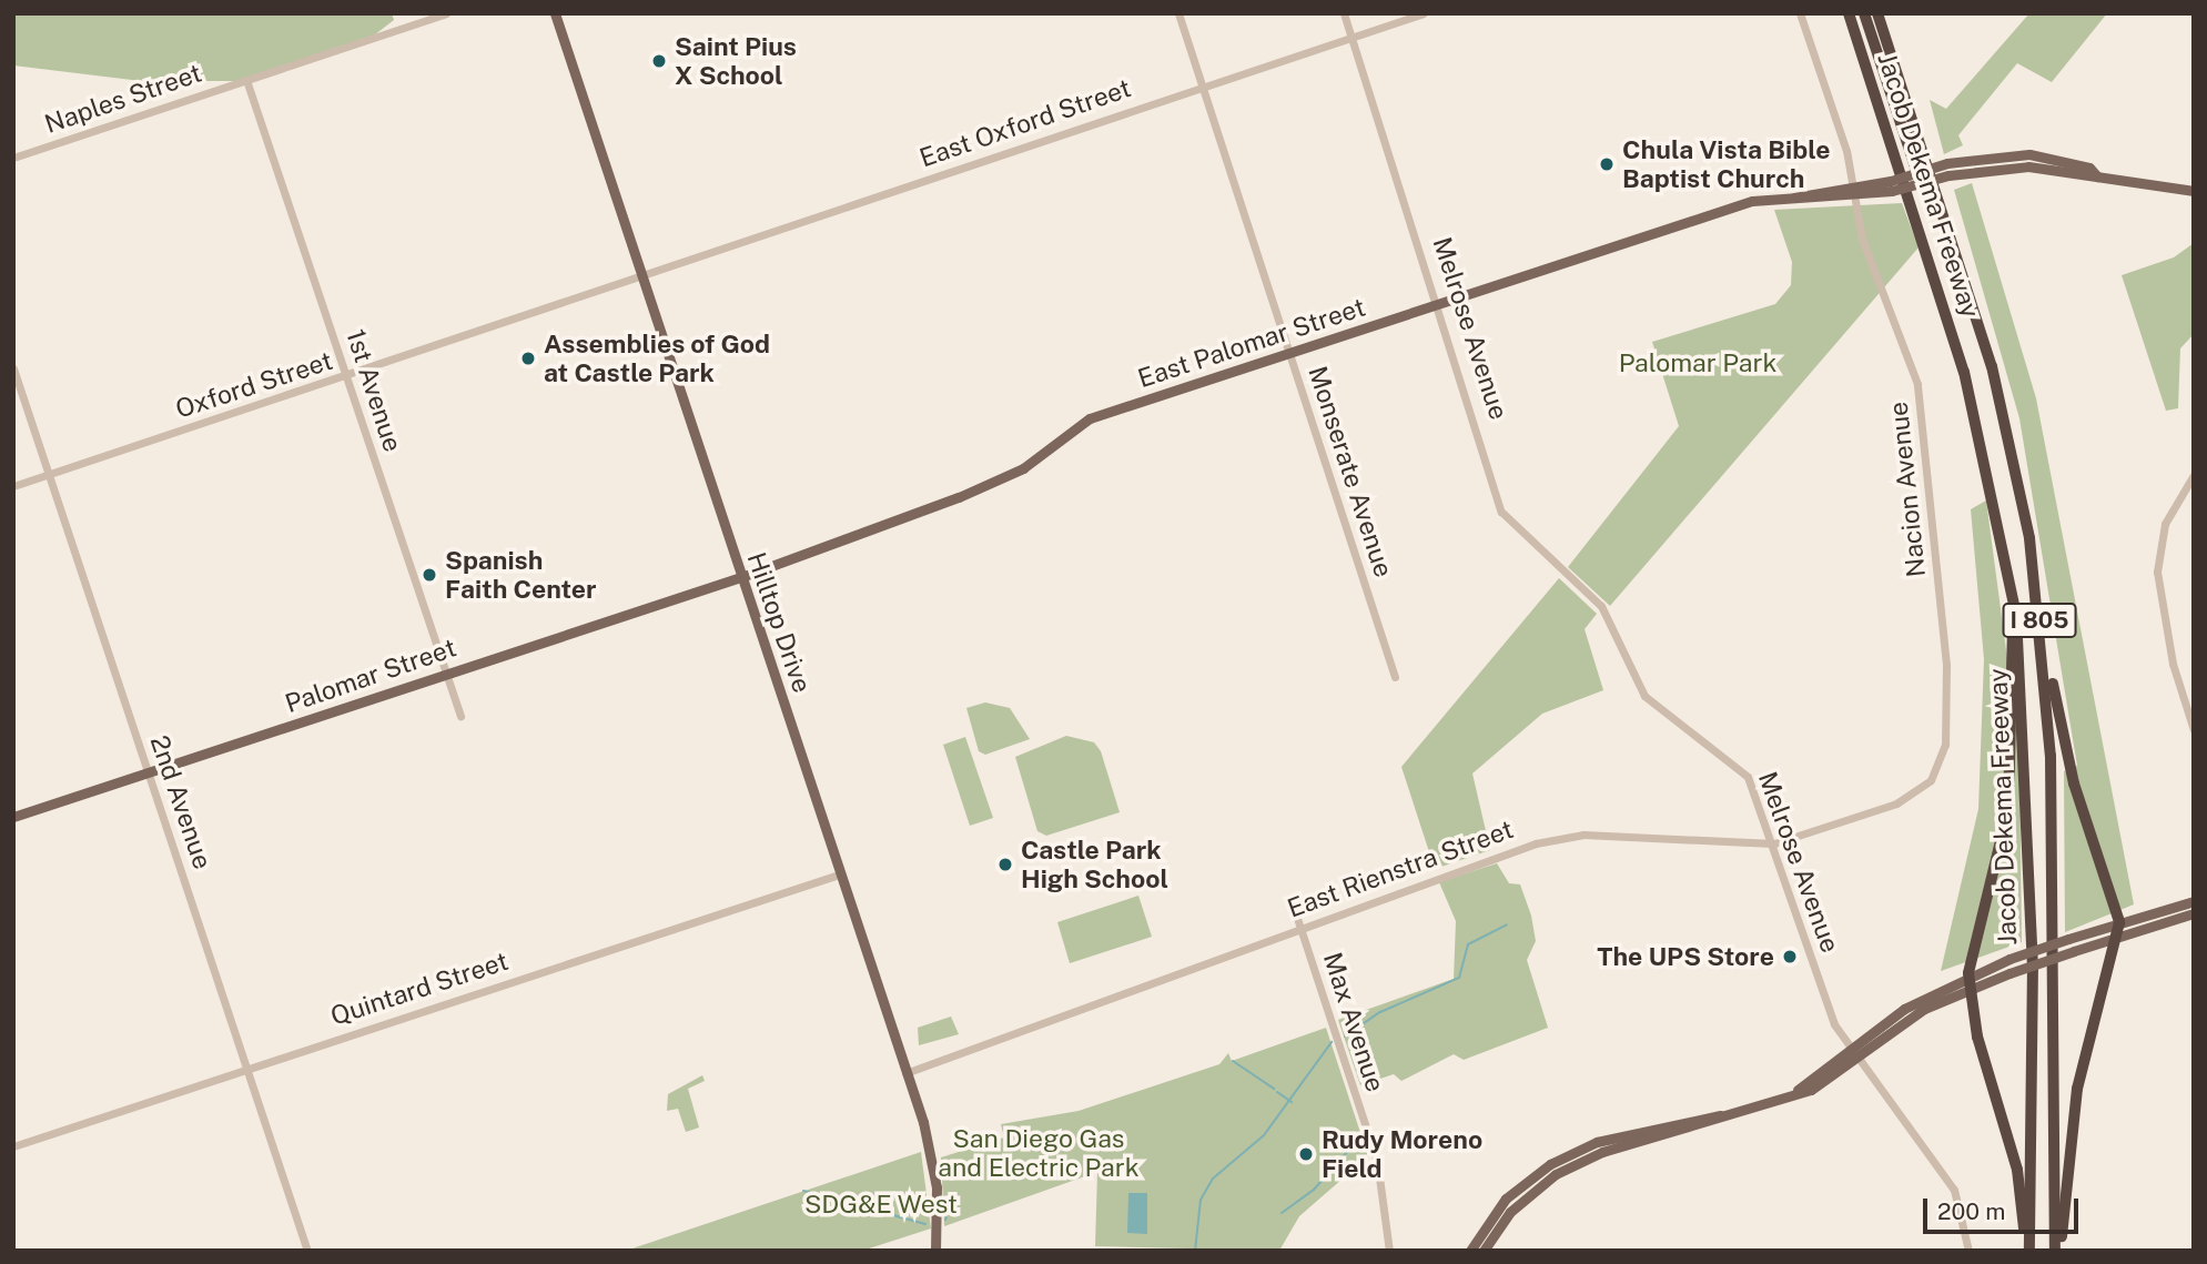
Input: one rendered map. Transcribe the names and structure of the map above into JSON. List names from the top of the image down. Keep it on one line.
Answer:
{"streets":{"highway":["Jacob Dekema Freeway","I 805"],"main road":["East Palomar Street","Hilltop Drive","Palomar Street"],"street":["Naples Street","East Oxford Street","Melrose Avenue","Oxford Street","1st Avenue","Monserate Avenue","Nacion Avenue","2nd Avenue","East Rienstra Street","Quintard Street","Max Avenue"]},"crossings":[["Naples Street","1st Avenue"],["East Oxford Street","Melrose Avenue"],["East Oxford Street","Oxford Street"],["East Oxford Street","Monserate Avenue"],["East Oxford Street","Hilltop Drive"],["Melrose Avenue","East Palomar Street"],["Melrose Avenue","East Rienstra Street"],["East Palomar Street","Monserate Avenue"],["East Palomar Street","Nacion Avenue"],["East Palomar Street","Hilltop Drive"],["East Palomar Street","Palomar Street"],["Oxford Street","1st Avenue"],["Oxford Street","Hilltop Drive"],["Oxford Street","2nd Avenue"],["1st Avenue","Palomar Street"],["Nacion Avenue","East Rienstra Street"],["Hilltop Drive","Palomar Street"],["Hilltop Drive","East Rienstra Street"],["Hilltop Drive","Quintard Street"],["Palomar Street","2nd Avenue"],["2nd Avenue","Quintard Street"],["East Rienstra Street","Max Avenue"]],"parks":["Palomar Park","San Diego Gas and Electric Park","SDG&E West"],"places":["Saint Pius X School","Chula Vista Bible Baptist Church","Assemblies of God at Castle Park","Spanish Faith Center","Castle Park High School","The UPS Store","Rudy Moreno Field"],"scale_bar":"200 m"}
